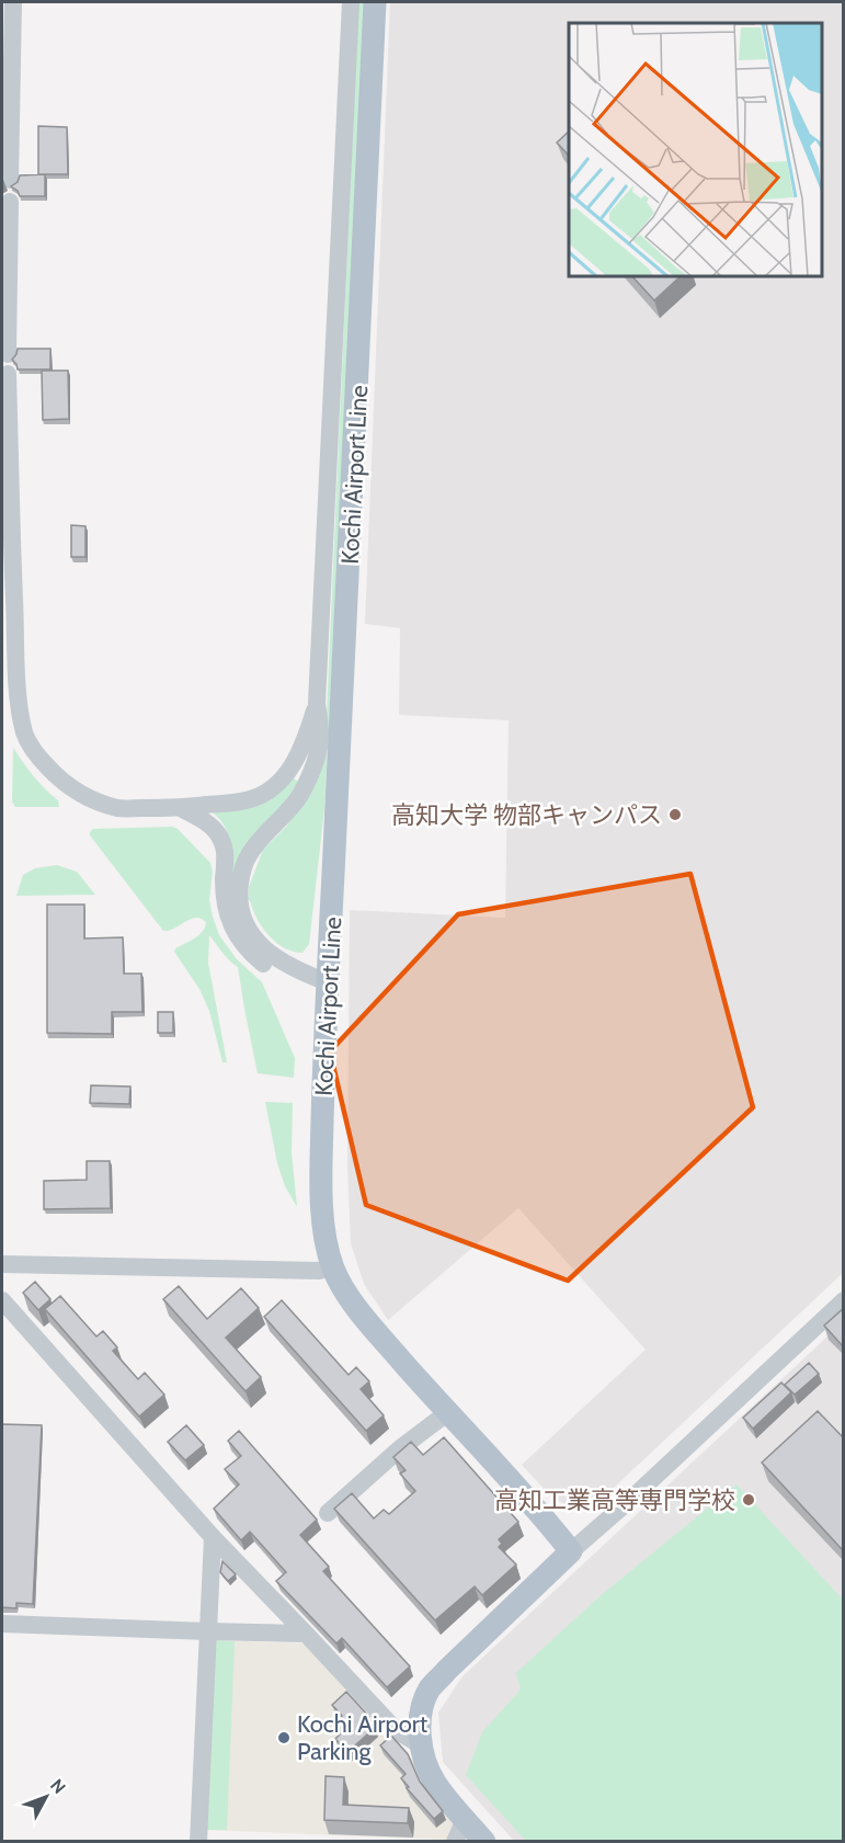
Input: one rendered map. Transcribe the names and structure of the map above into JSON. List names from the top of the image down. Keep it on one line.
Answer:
{"streets":{"main road":["Kochi Airport Line"]},"places":["高知大学 物部キャンパス","高知工業高等専門学校","Kochi Airport Parking"],"north":"top right"}
